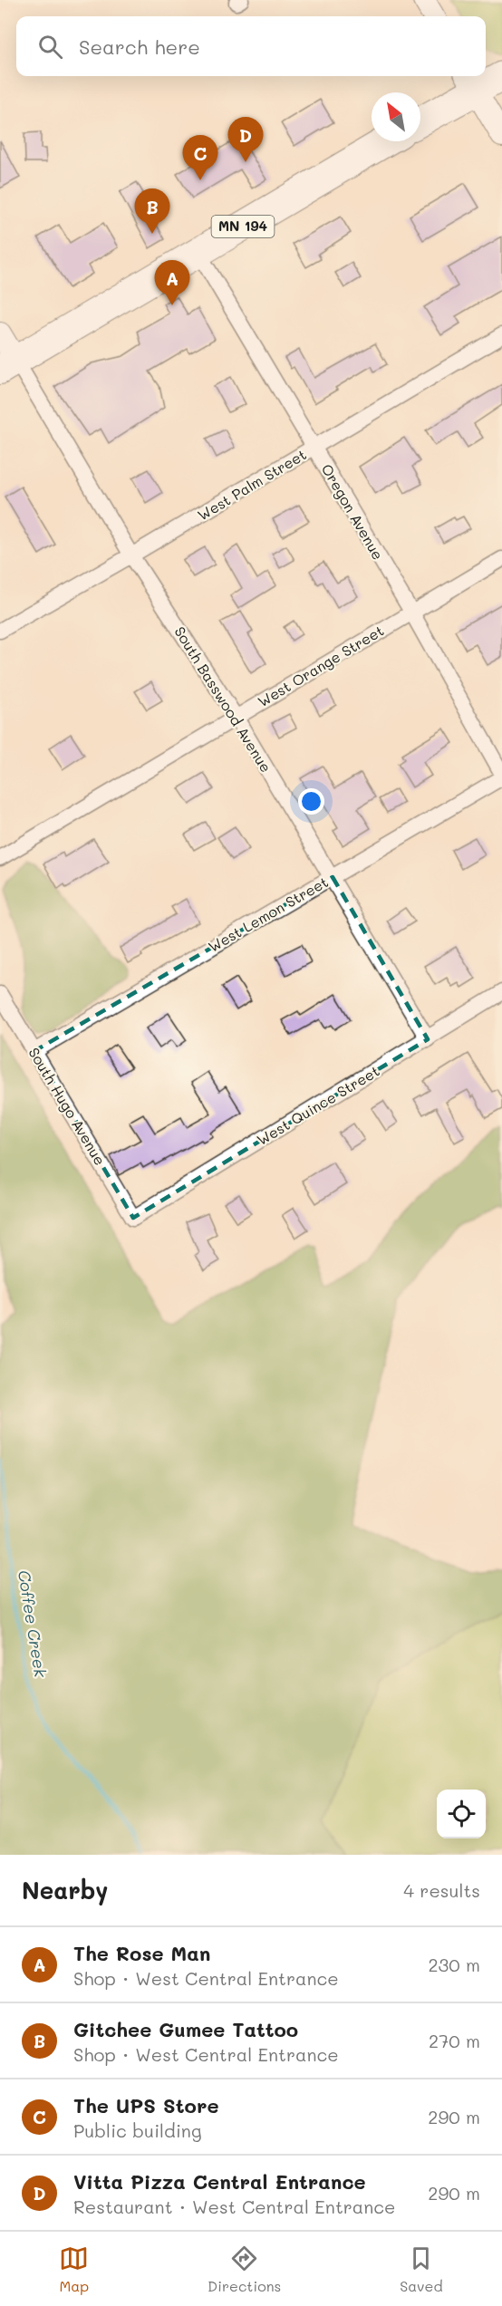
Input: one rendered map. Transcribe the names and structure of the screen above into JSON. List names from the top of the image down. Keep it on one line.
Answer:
{"streets":{"highway":["MN 194"],"street":["West Palm Street","Oregon Avenue","West Orange Street","South Basswood Avenue","West Lemon Street","West Quince Street","South Hugo Avenue"]},"crossings":[["MN 194","Oregon Avenue"],["MN 194","South Basswood Avenue"],["West Palm Street","Oregon Avenue"],["West Palm Street","South Basswood Avenue"],["Oregon Avenue","West Orange Street"],["Oregon Avenue","West Lemon Street"],["West Orange Street","South Basswood Avenue"],["South Basswood Avenue","West Lemon Street"],["South Basswood Avenue","West Quince Street"],["West Lemon Street","South Hugo Avenue"],["West Quince Street","South Hugo Avenue"]],"water":["Coffee Creek"],"north":"top left","page":{"search":"Search here","pins":["D","C","B","A"],"heading":["Nearby","4 results"],"list":[{"mark":"A","name":"The Rose Man","note":"Shop · West Central Entrance","value":"230 m"},{"mark":"B","name":"Gitchee Gumee Tattoo","note":"Shop · West Central Entrance","value":"270 m"},{"mark":"C","name":"The UPS Store","note":"Public building","value":"290 m"},{"mark":"D","name":"Vitta Pizza Central Entrance","note":"Restaurant · West Central Entrance","value":"290 m"}],"nav":["Map","Directions","Saved"]}}
